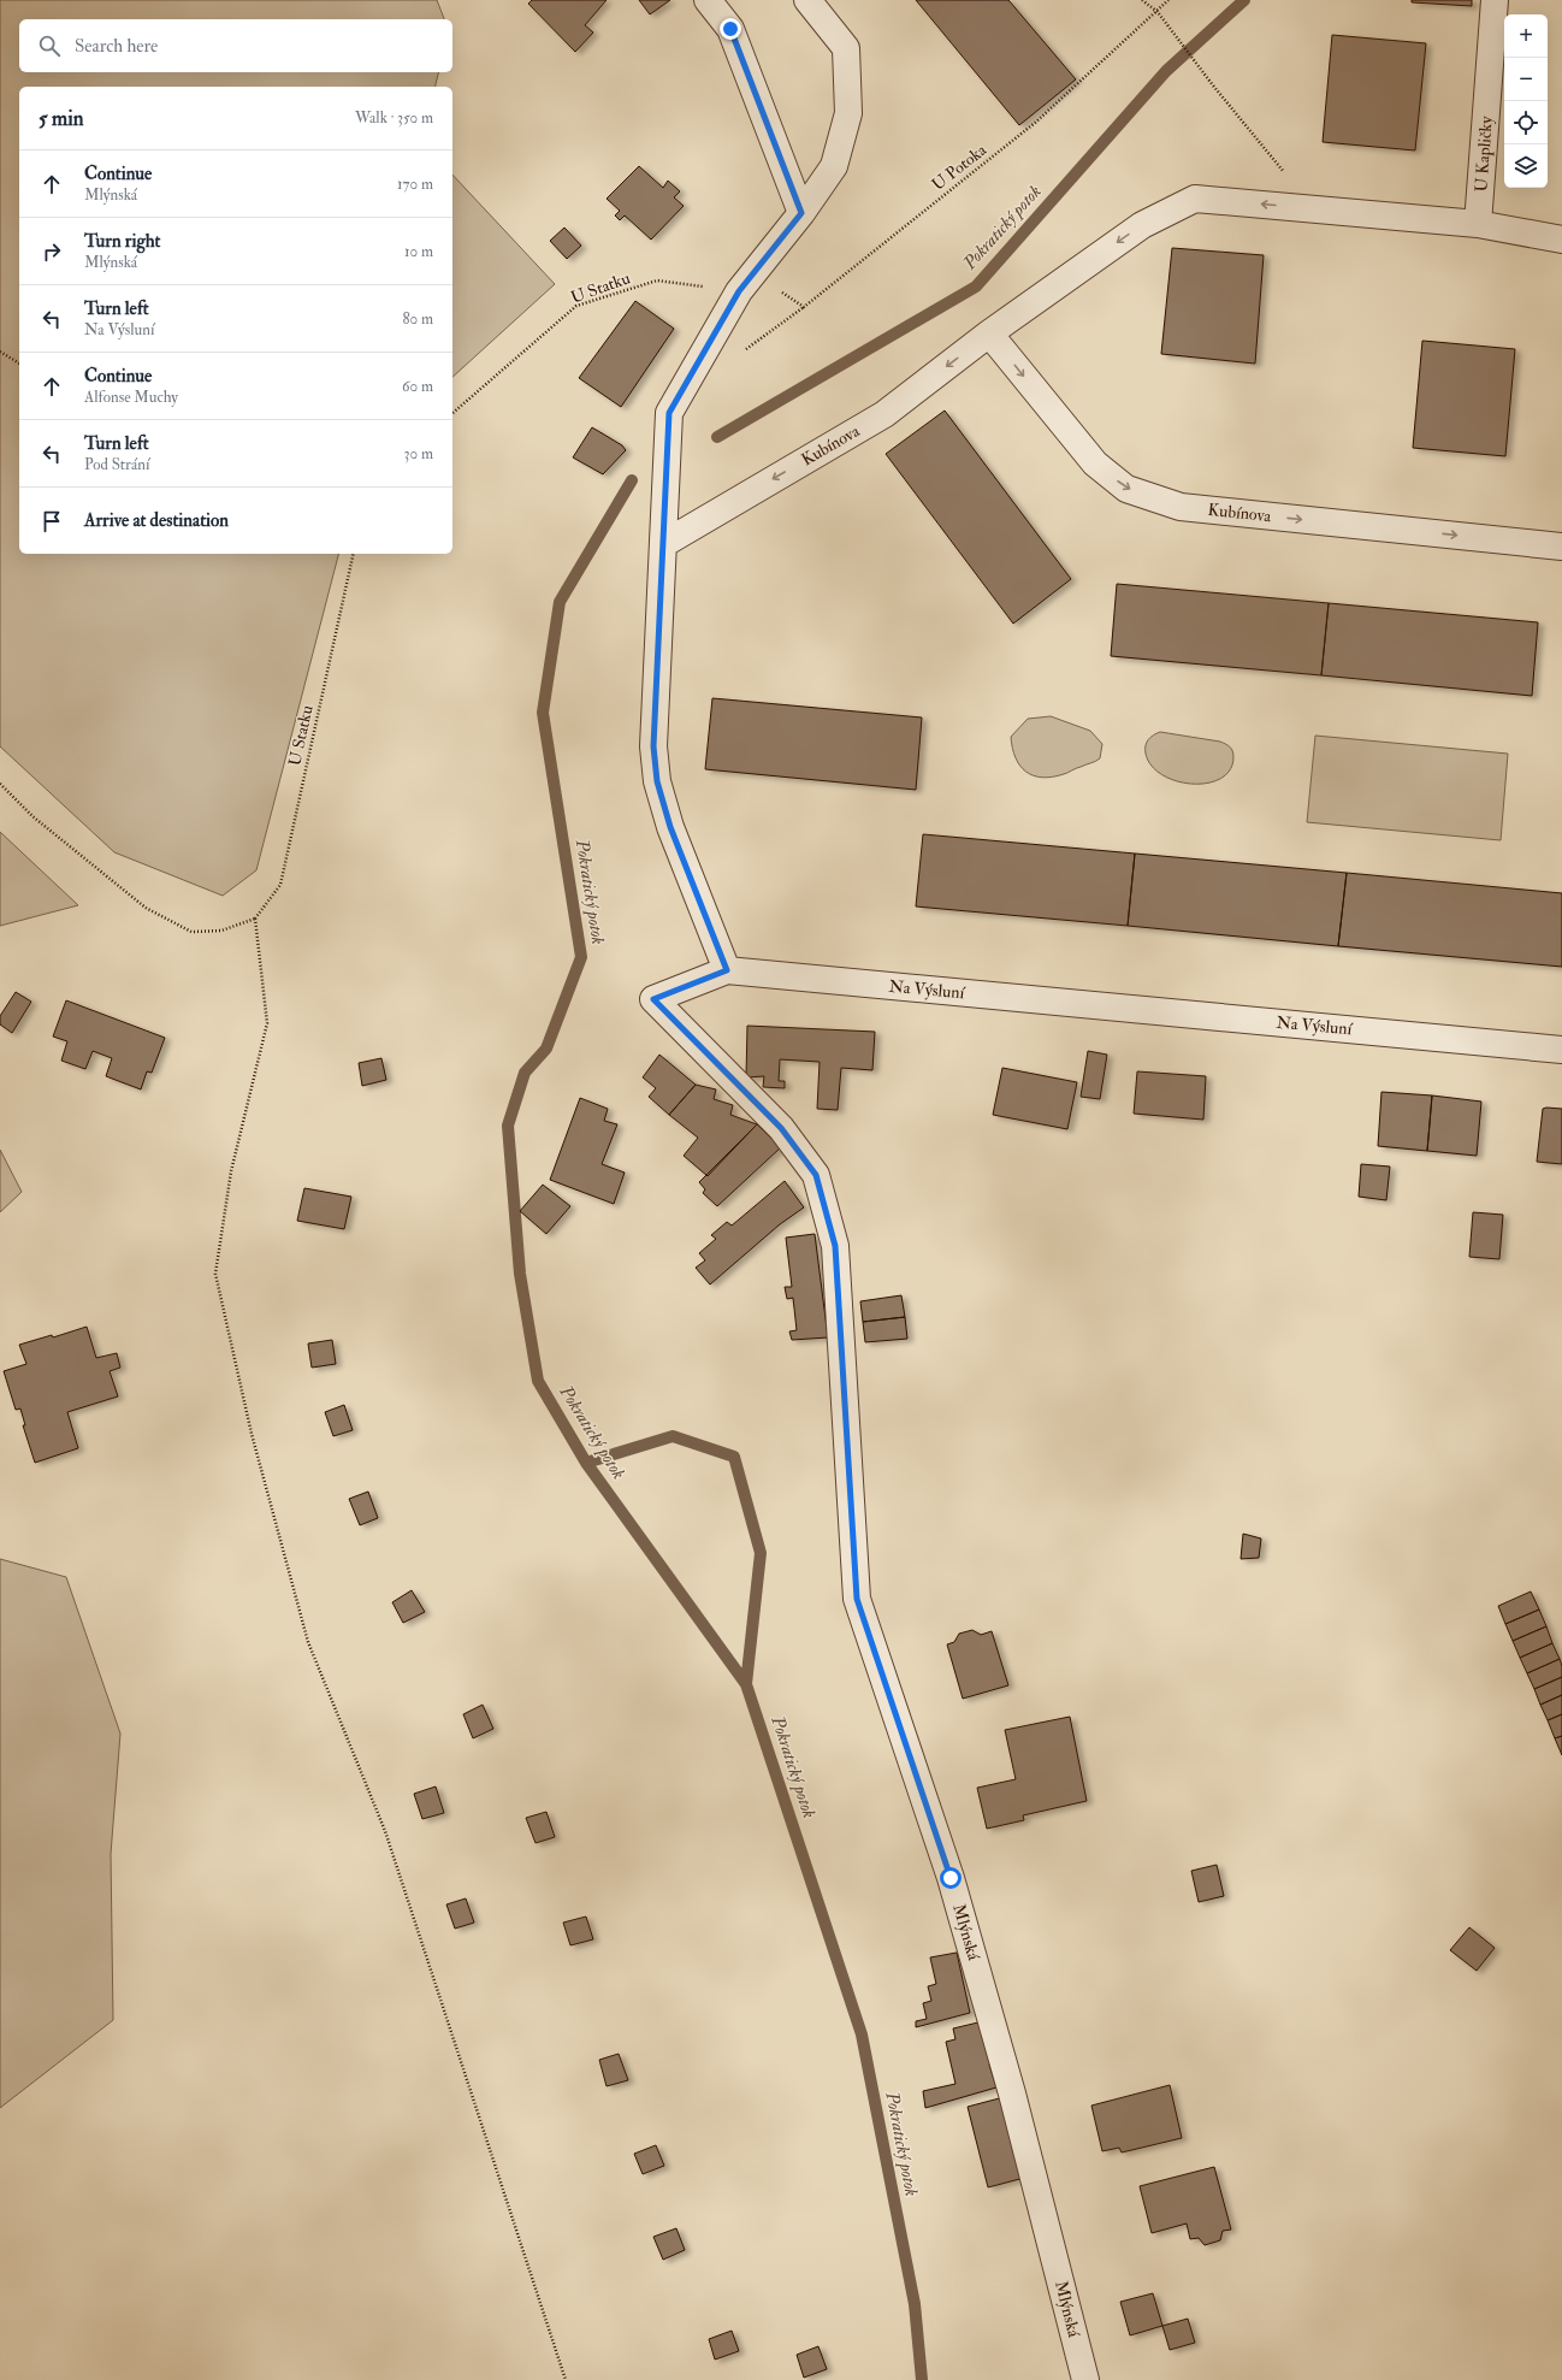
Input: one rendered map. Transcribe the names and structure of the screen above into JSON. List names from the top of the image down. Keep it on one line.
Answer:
{"streets":{"street":["U Kapličky","Kubínova","Na Výsluní","Mlýnská"],"path":["U Potoka","U Statku"]},"crossings":[["U Kapličky","Kubínova"],["Na Výsluní","Mlýnská"]],"water":["Pokratický potok"],"page":{"map_buttons":["+","−"],"search":"Search here","heading":["5 min","Walk · 350 m"],"list":[["Continue","Mlýnská","170 m"],["Turn right","Mlýnská","10 m"],["Turn left","Na Výsluní","80 m"],["Continue","Alfonse Muchy","60 m"],["Turn left","Pod Strání","30 m"],"Arrive at destination"]}}
